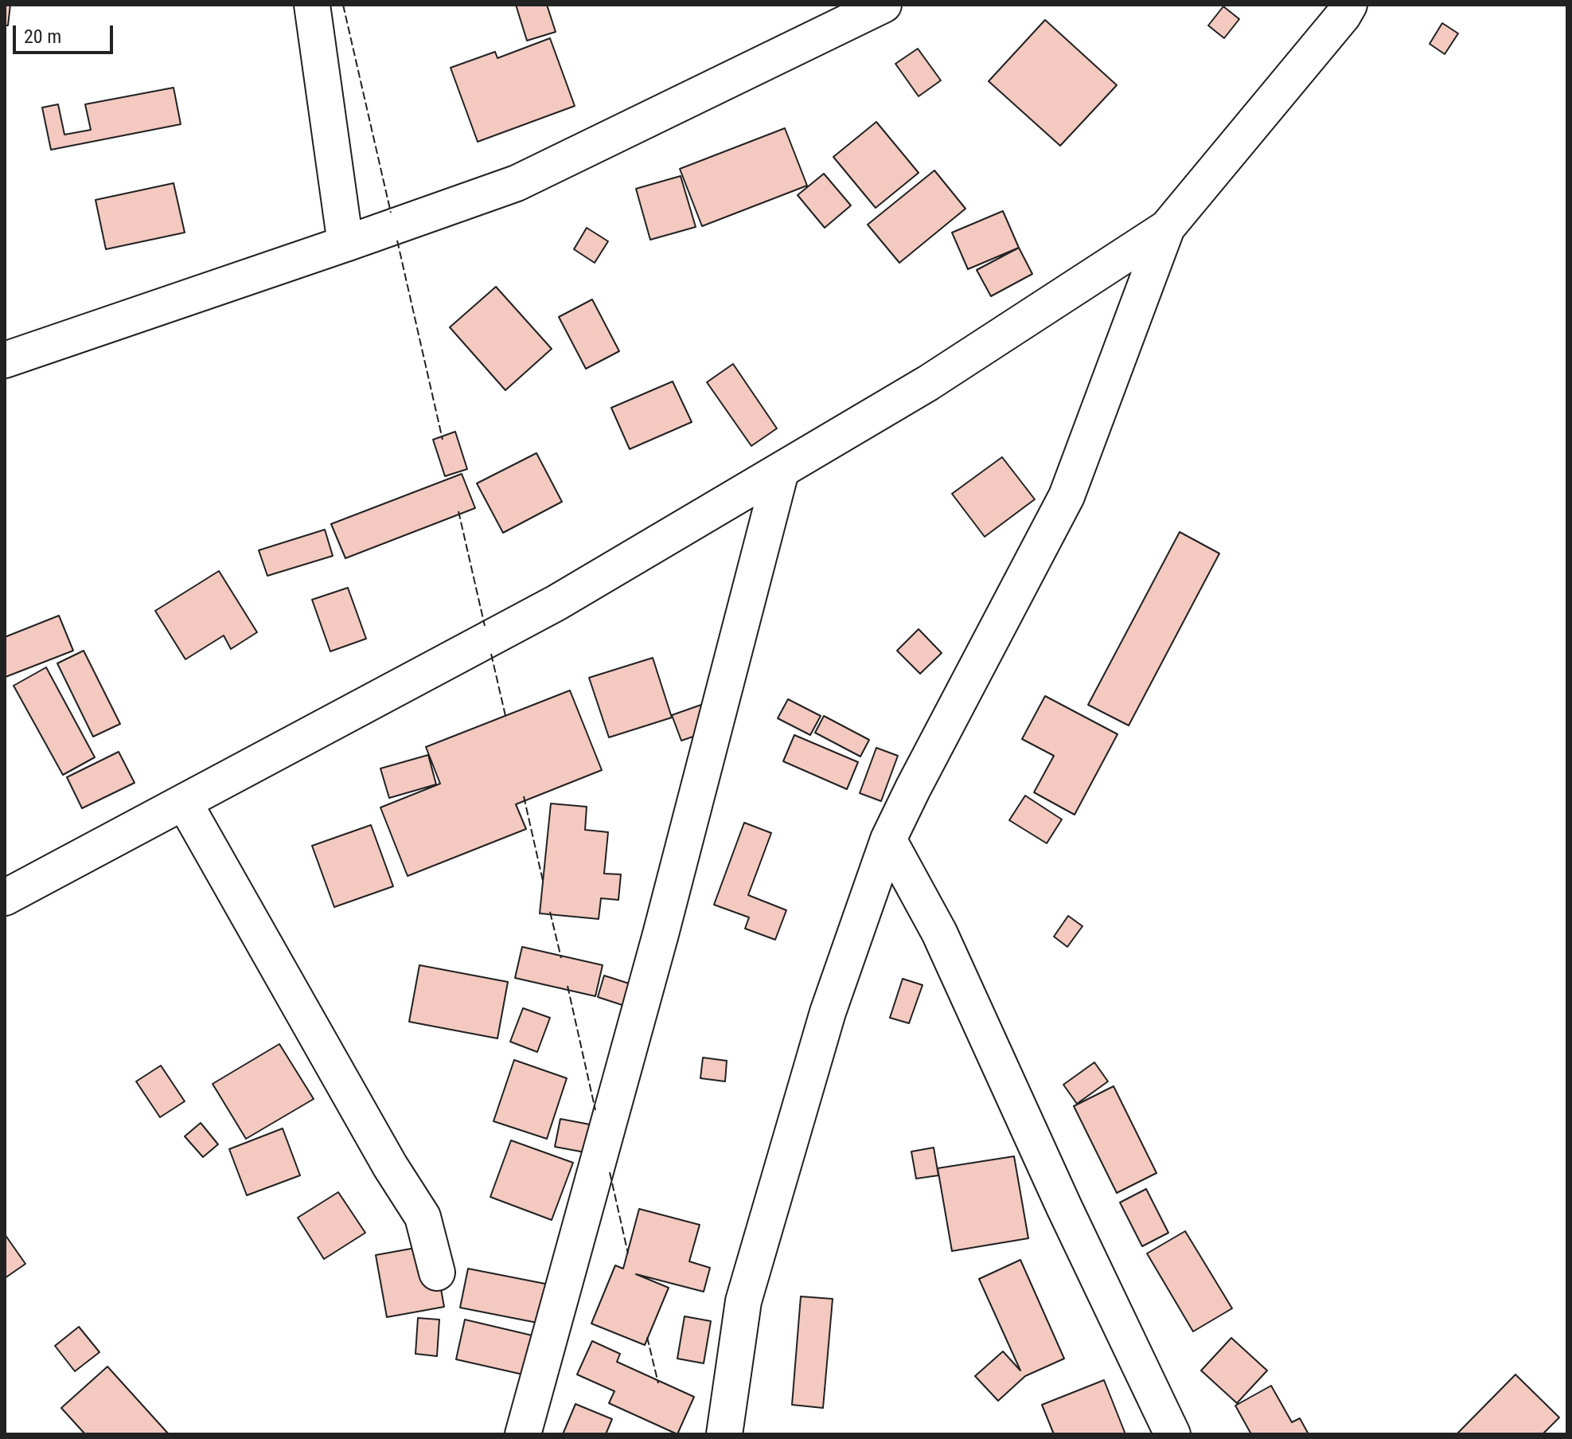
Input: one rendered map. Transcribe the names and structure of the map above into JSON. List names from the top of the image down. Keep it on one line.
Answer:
{"scale_bar":"20 m"}
